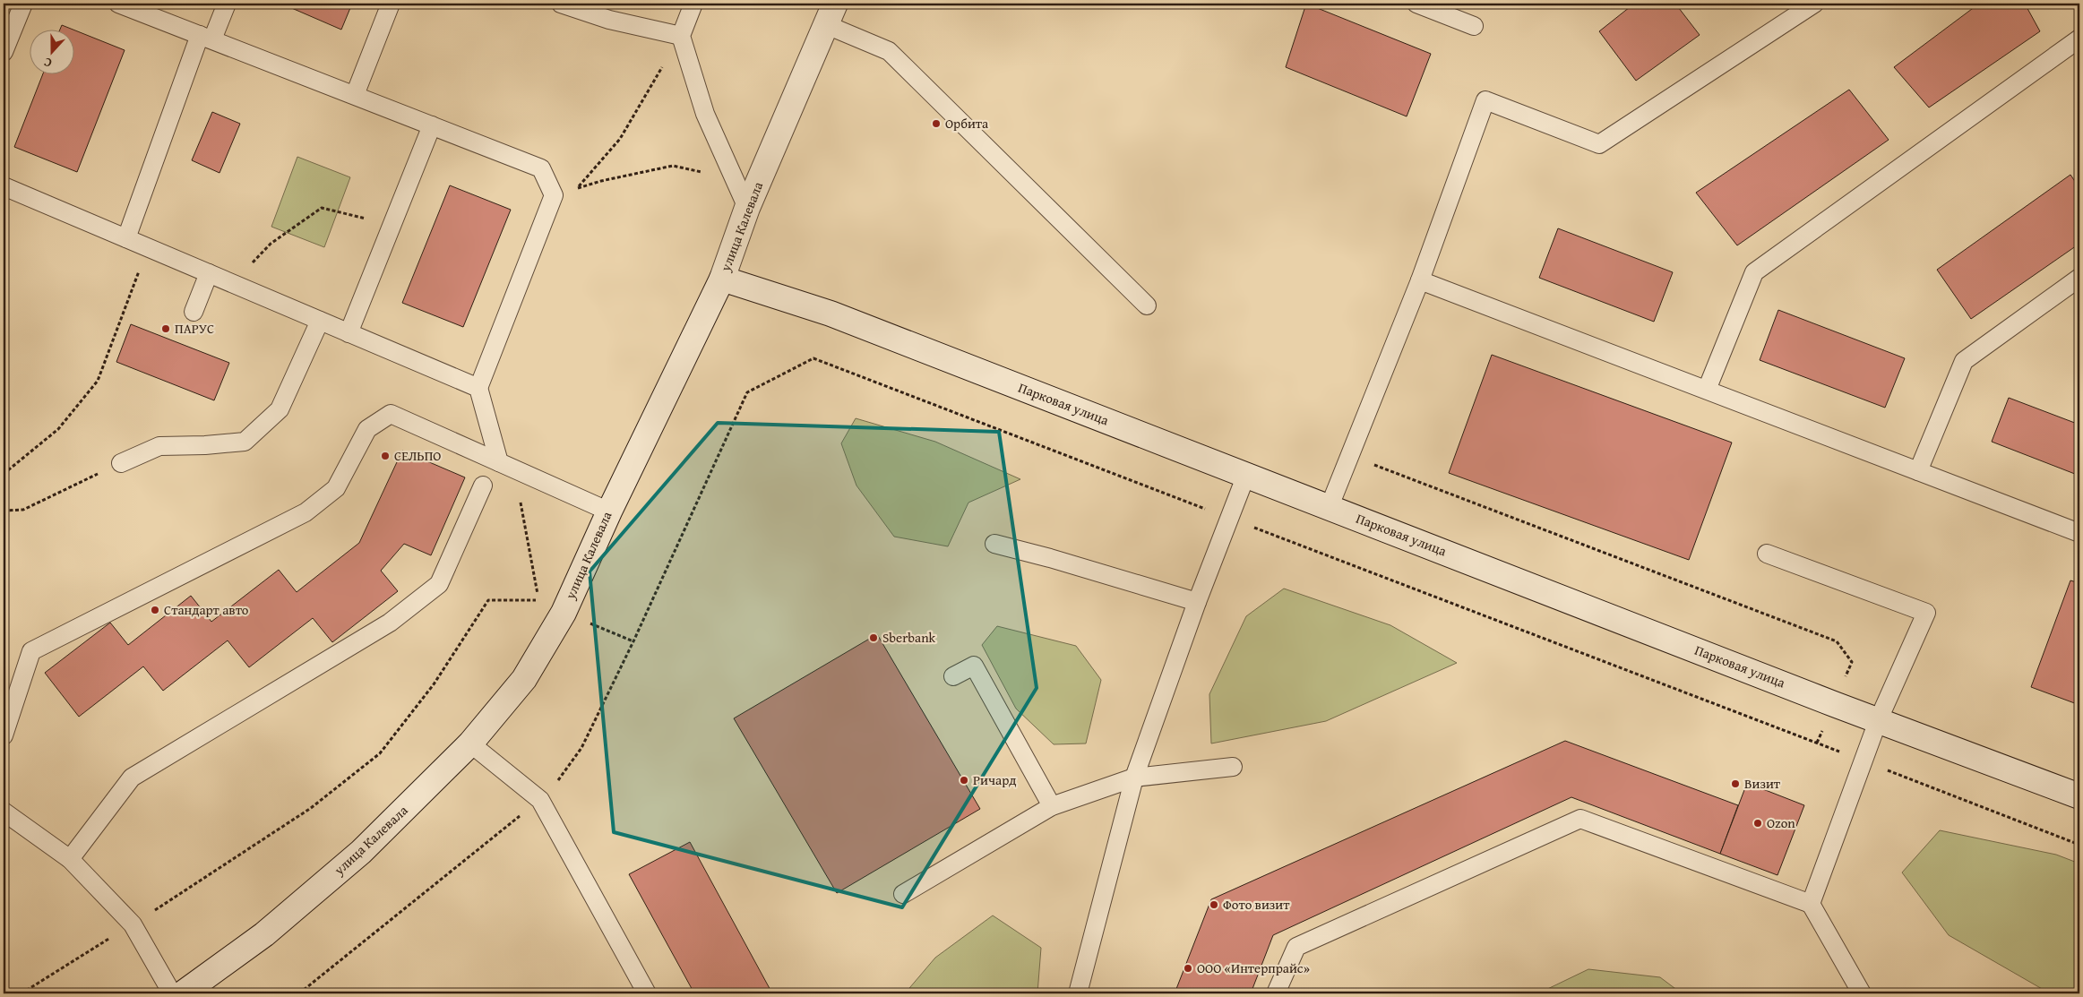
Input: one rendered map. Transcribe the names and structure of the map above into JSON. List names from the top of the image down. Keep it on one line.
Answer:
{"streets":{"main road":["улица Калевала","Парковая улица"]},"crossings":[["улица Калевала","Парковая улица"]],"places":["Орбита","ПАРУС","СЕЛЬПО","Стандарт авто","Sberbank","Ричард","Визит","Ozon","Фото визит","ООО «Интерпрайс»"],"north":"bottom"}
